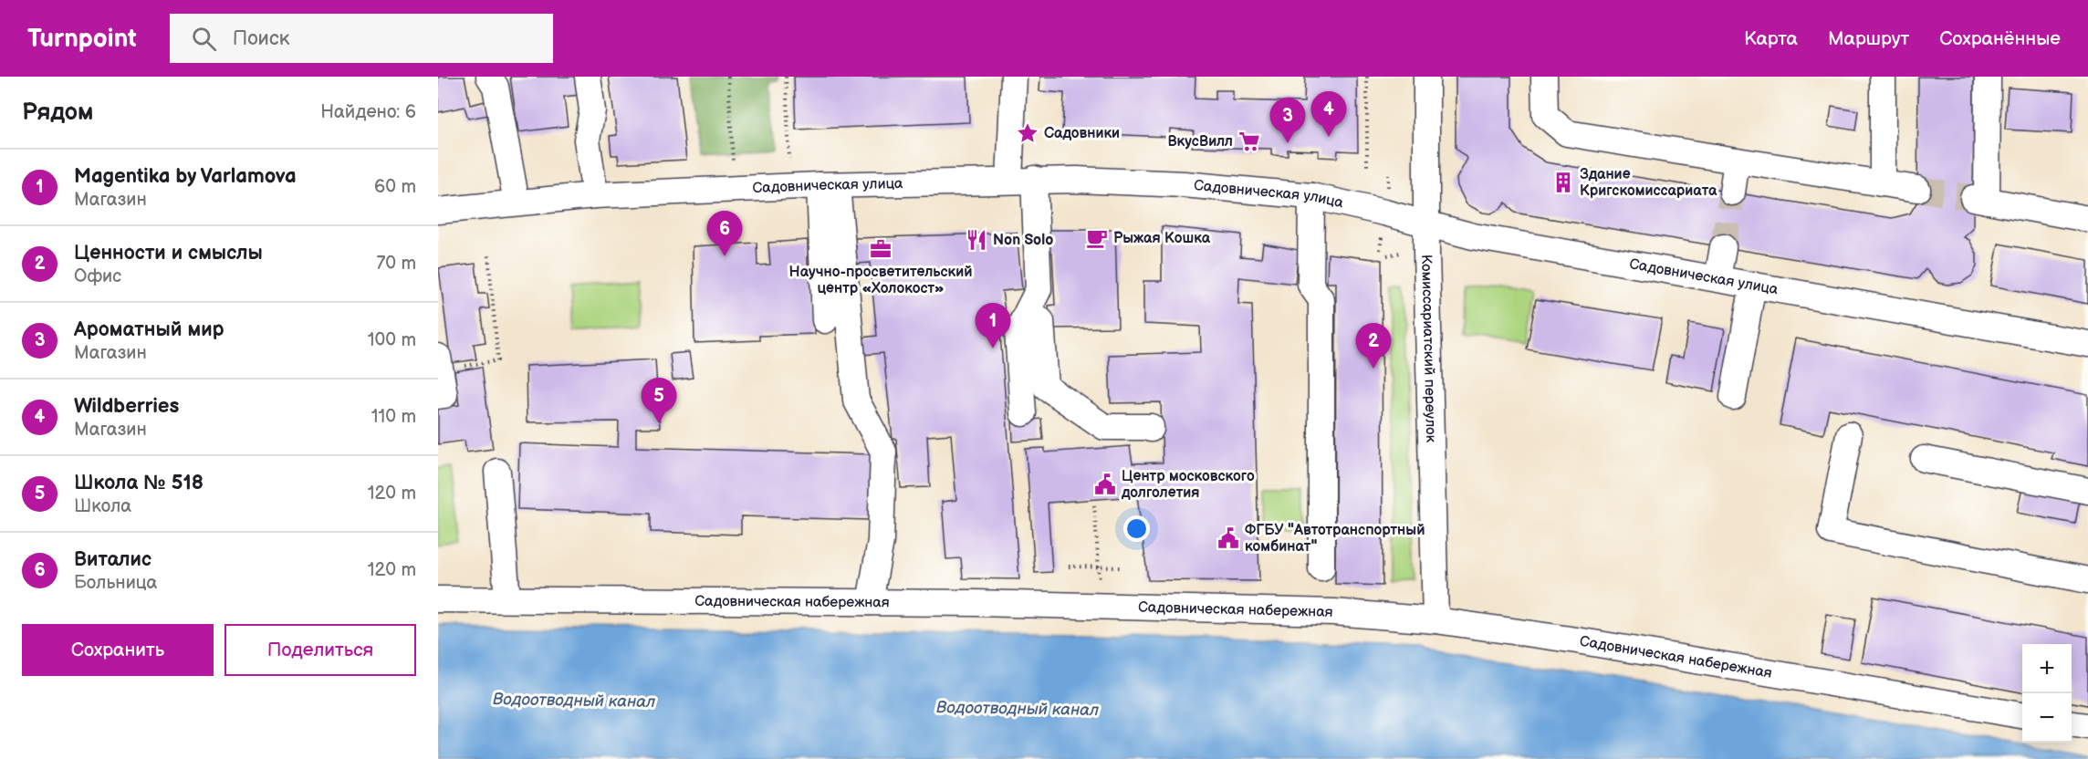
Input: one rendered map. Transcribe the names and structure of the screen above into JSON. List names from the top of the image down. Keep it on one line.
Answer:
{"streets":{"street":["Садовническая улица","Комиссариатский переулок","Садовническая набережная"]},"crossings":[["Садовническая улица","Комиссариатский переулок"],["Комиссариатский переулок","Садовническая набережная"]],"water":["Водоотводный канал"],"places":{"place":["Садовники"],"supermarket":["ВкусВилл"],"building":["Здание Кригскомиссариата"],"cafe":["Рыжая Кошка"],"restaurant":["Non Solo"],"office":["Научно-просветительский центр «Холокост»"],"public building":["Центр московского долголетия","ФГБУ \"Автотранспортный комбинат\""]},"page":{"header":"Turnpoint","search":"Поиск","nav":["Карта","Маршрут","Сохранённые"],"heading":["Рядом","Найдено: 6"],"pins":["4","3","6","1","2","5"],"list":[{"mark":"1","name":"Magentika by Varlamova","note":"Магазин","value":"60 m"},{"mark":"2","name":"Ценности и смыслы","note":"Офис","value":"70 m"},{"mark":"3","name":"Ароматный мир","note":"Магазин","value":"100 m"},{"mark":"4","name":"Wildberries","note":"Магазин","value":"110 m"},{"mark":"5","name":"Школа № 518","note":"Школа","value":"120 m"},{"mark":"6","name":"Виталис","note":"Больница","value":"120 m"}],"buttons":["Сохранить","Поделиться"],"map_buttons":["+","−"]}}
